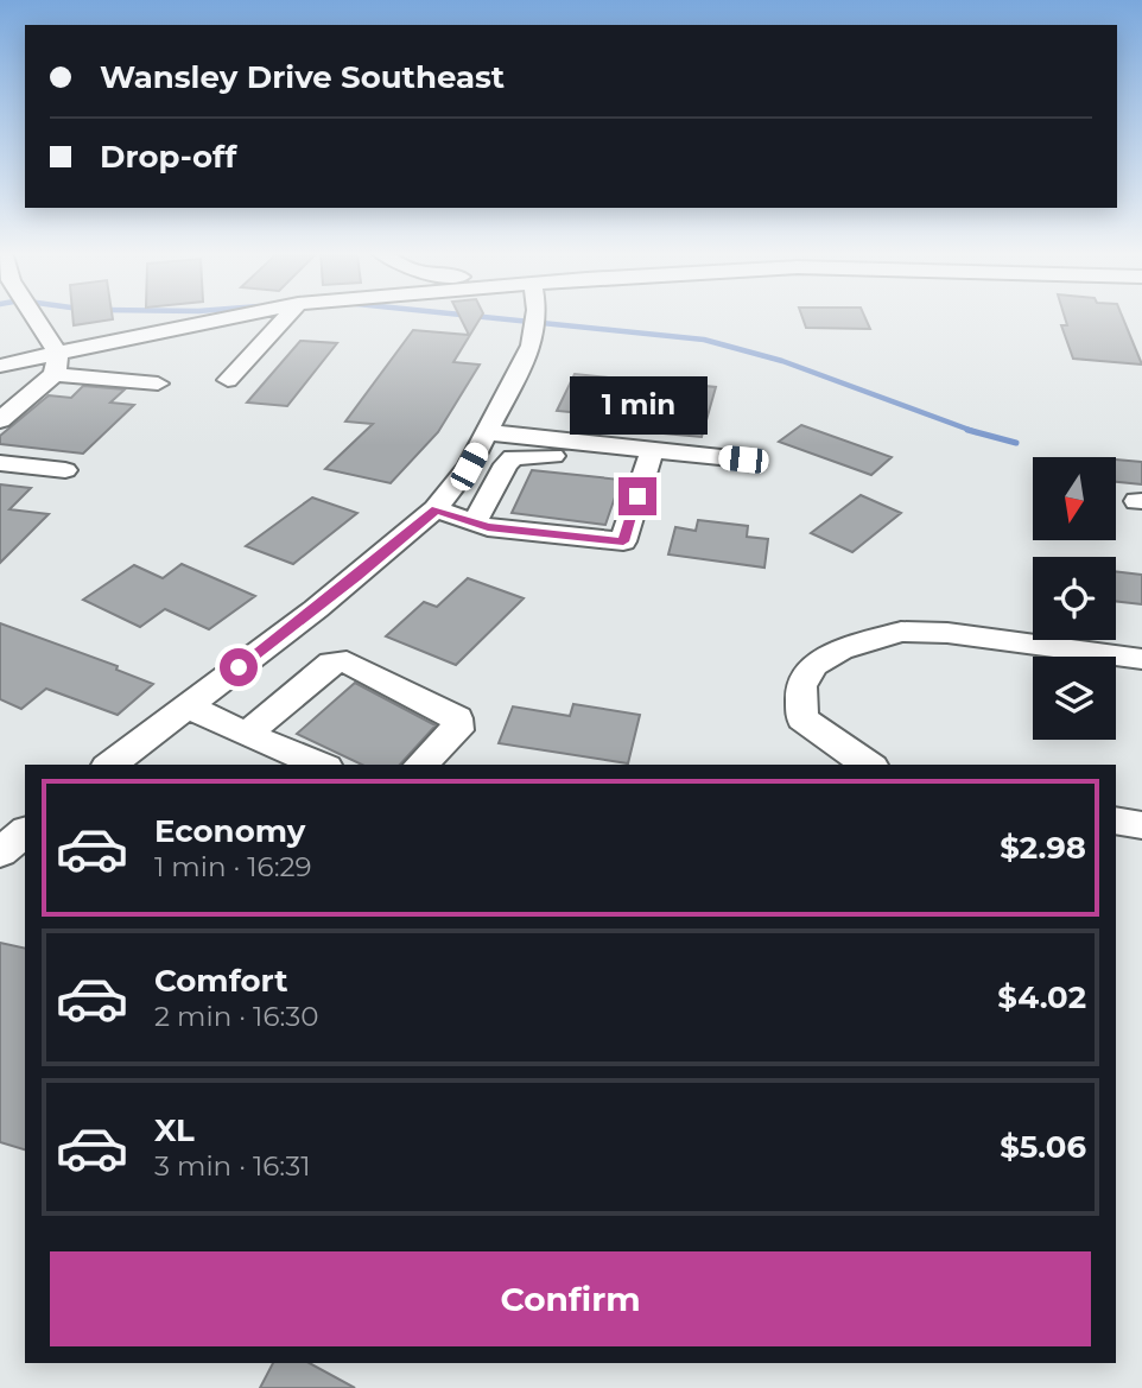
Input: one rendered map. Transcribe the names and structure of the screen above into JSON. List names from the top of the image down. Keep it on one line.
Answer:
{"north":"bottom","page":{"banner":["Wansley Drive Southeast","Drop-off"],"bubble":"1 min","list":[{"name":"Economy","note":"1 min · 16:29","value":"$2.98"},{"name":"Comfort","note":"2 min · 16:30","value":"$4.02"},{"name":"XL","note":"3 min · 16:31","value":"$5.06"}],"buttons":"Confirm"}}
